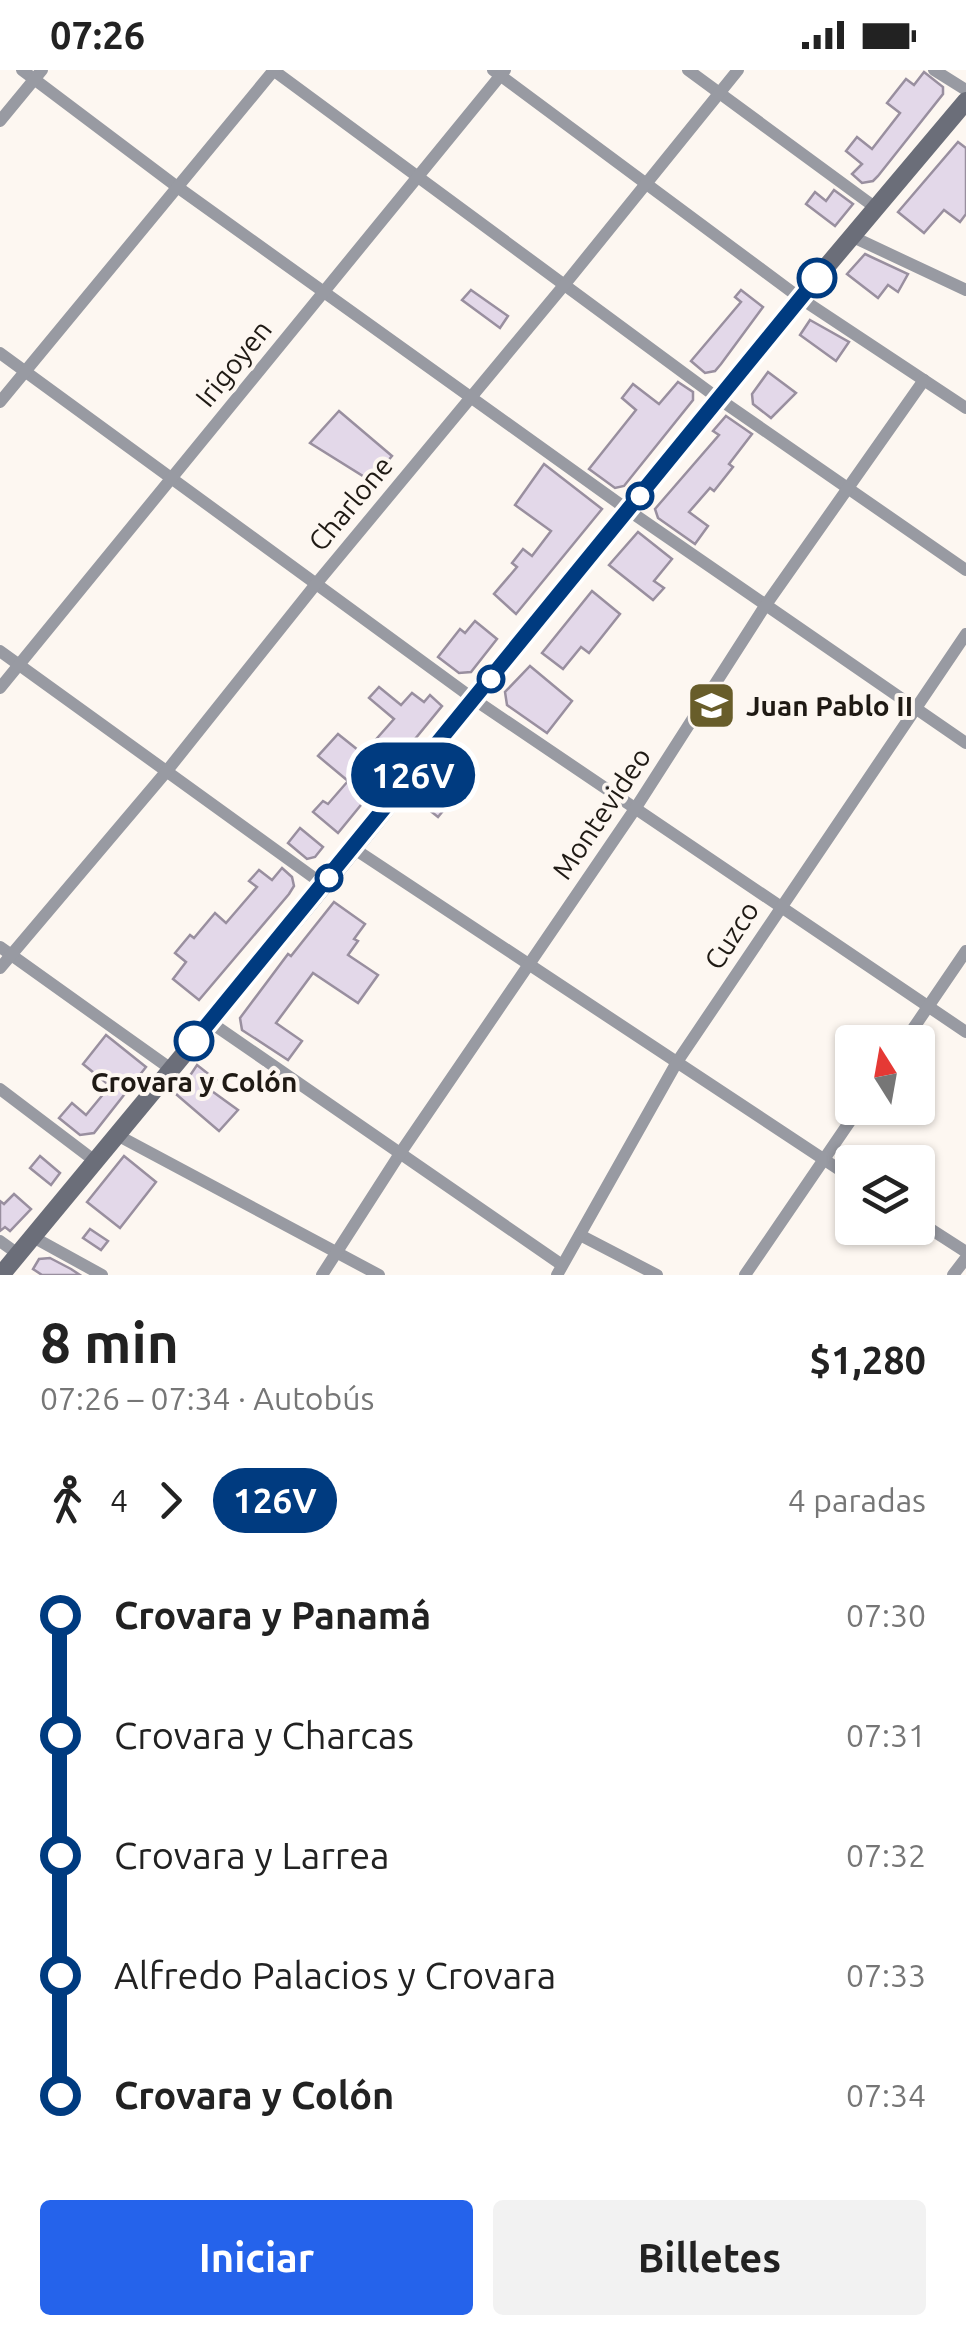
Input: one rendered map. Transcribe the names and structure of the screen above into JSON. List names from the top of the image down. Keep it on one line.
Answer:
{"streets":{"street":["Irigoyen","Charlone","Montevideo","Cuzco"]},"places":{"school or university":["Juan Pablo II"],"other":["Crovara y Colón"]},"lines":["bus line 126V"],"north":"top","page":{"status":"07:26","on_map":"126V","heading":["8 min","07:26 – 07:34 · Autobús","$1,280"],"legs":["4","126V","4 paradas"],"list":[{"name":"Crovara y Panamá","value":"07:30"},{"name":"Crovara y Charcas","value":"07:31"},{"name":"Crovara y Larrea","value":"07:32"},{"name":"Alfredo Palacios y Crovara","value":"07:33"},{"name":"Crovara y Colón","value":"07:34"}],"buttons":["Iniciar","Billetes"]}}
